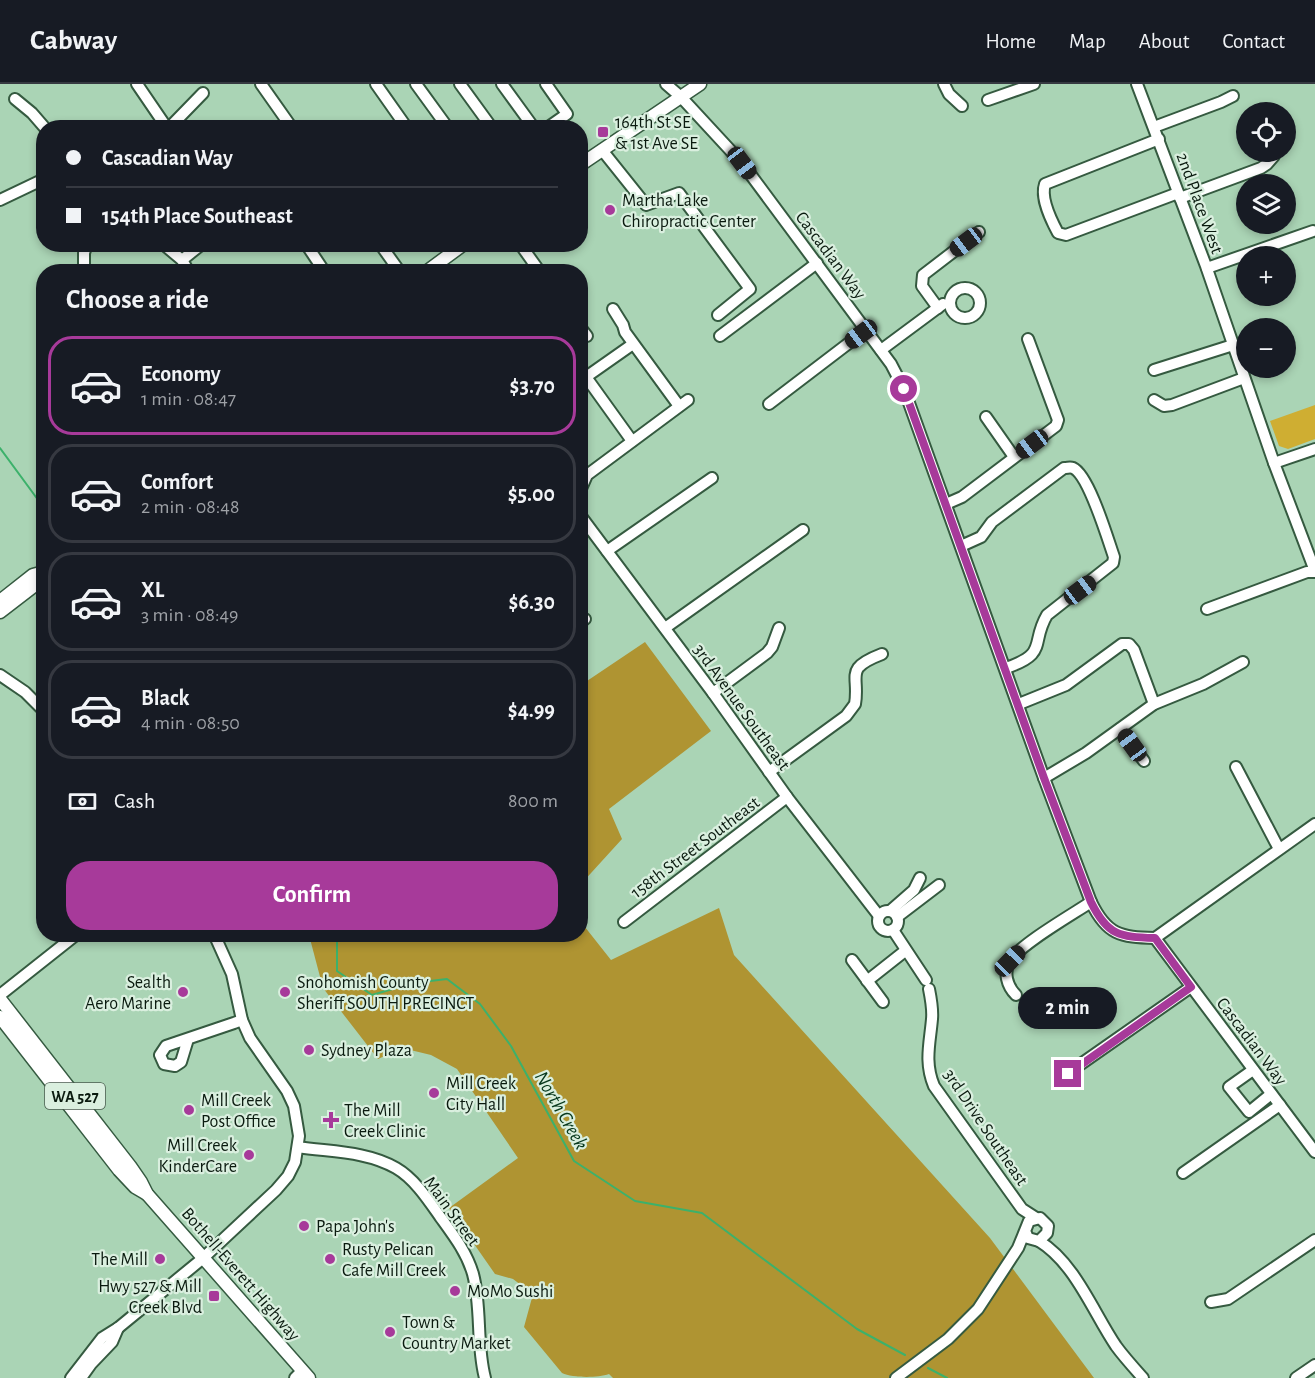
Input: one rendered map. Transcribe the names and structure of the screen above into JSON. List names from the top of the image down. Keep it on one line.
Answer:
{"streets":{"main road":["WA 527","Bothell-Everett Highway"],"street":["2nd Place West","Cascadian Way","3rd Avenue Southeast","158th Street Southeast","3rd Drive Southeast","Main Street"]},"crossings":[["3rd Avenue Southeast","158th Street Southeast"]],"water":["North Creek"],"places":{"transit":["164th St SE & 1st Ave SE","Hwy 527 & Mill Creek Blvd"],"other":["Martha Lake Chiropractic Center","Sealth Aero Marine","Snohomish County Sheriff SOUTH PRECINCT","Sydney Plaza","Mill Creek City Hall","Mill Creek Post Office","Mill Creek KinderCare","Papa John's","The Mill","Rusty Pelican Cafe Mill Creek","MoMo Sushi","Town & Country Market"],"health":["The Mill Creek Clinic"]},"page":{"header":"Cabway","nav":["Home","Map","About","Contact"],"map_buttons":["+","−"],"banner":["Cascadian Way","154th Place Southeast"],"heading":"Choose a ride","list":[{"name":"Economy","note":"1 min · 08:47","value":"$3.70"},{"name":"Comfort","note":"2 min · 08:48","value":"$5.00"},{"name":"XL","note":"3 min · 08:49","value":"$6.30"},{"name":"Black","note":"4 min · 08:50","value":"$4.99"}],"pay":["Cash","800 m"],"buttons":"Confirm","bubble":"2 min"}}
